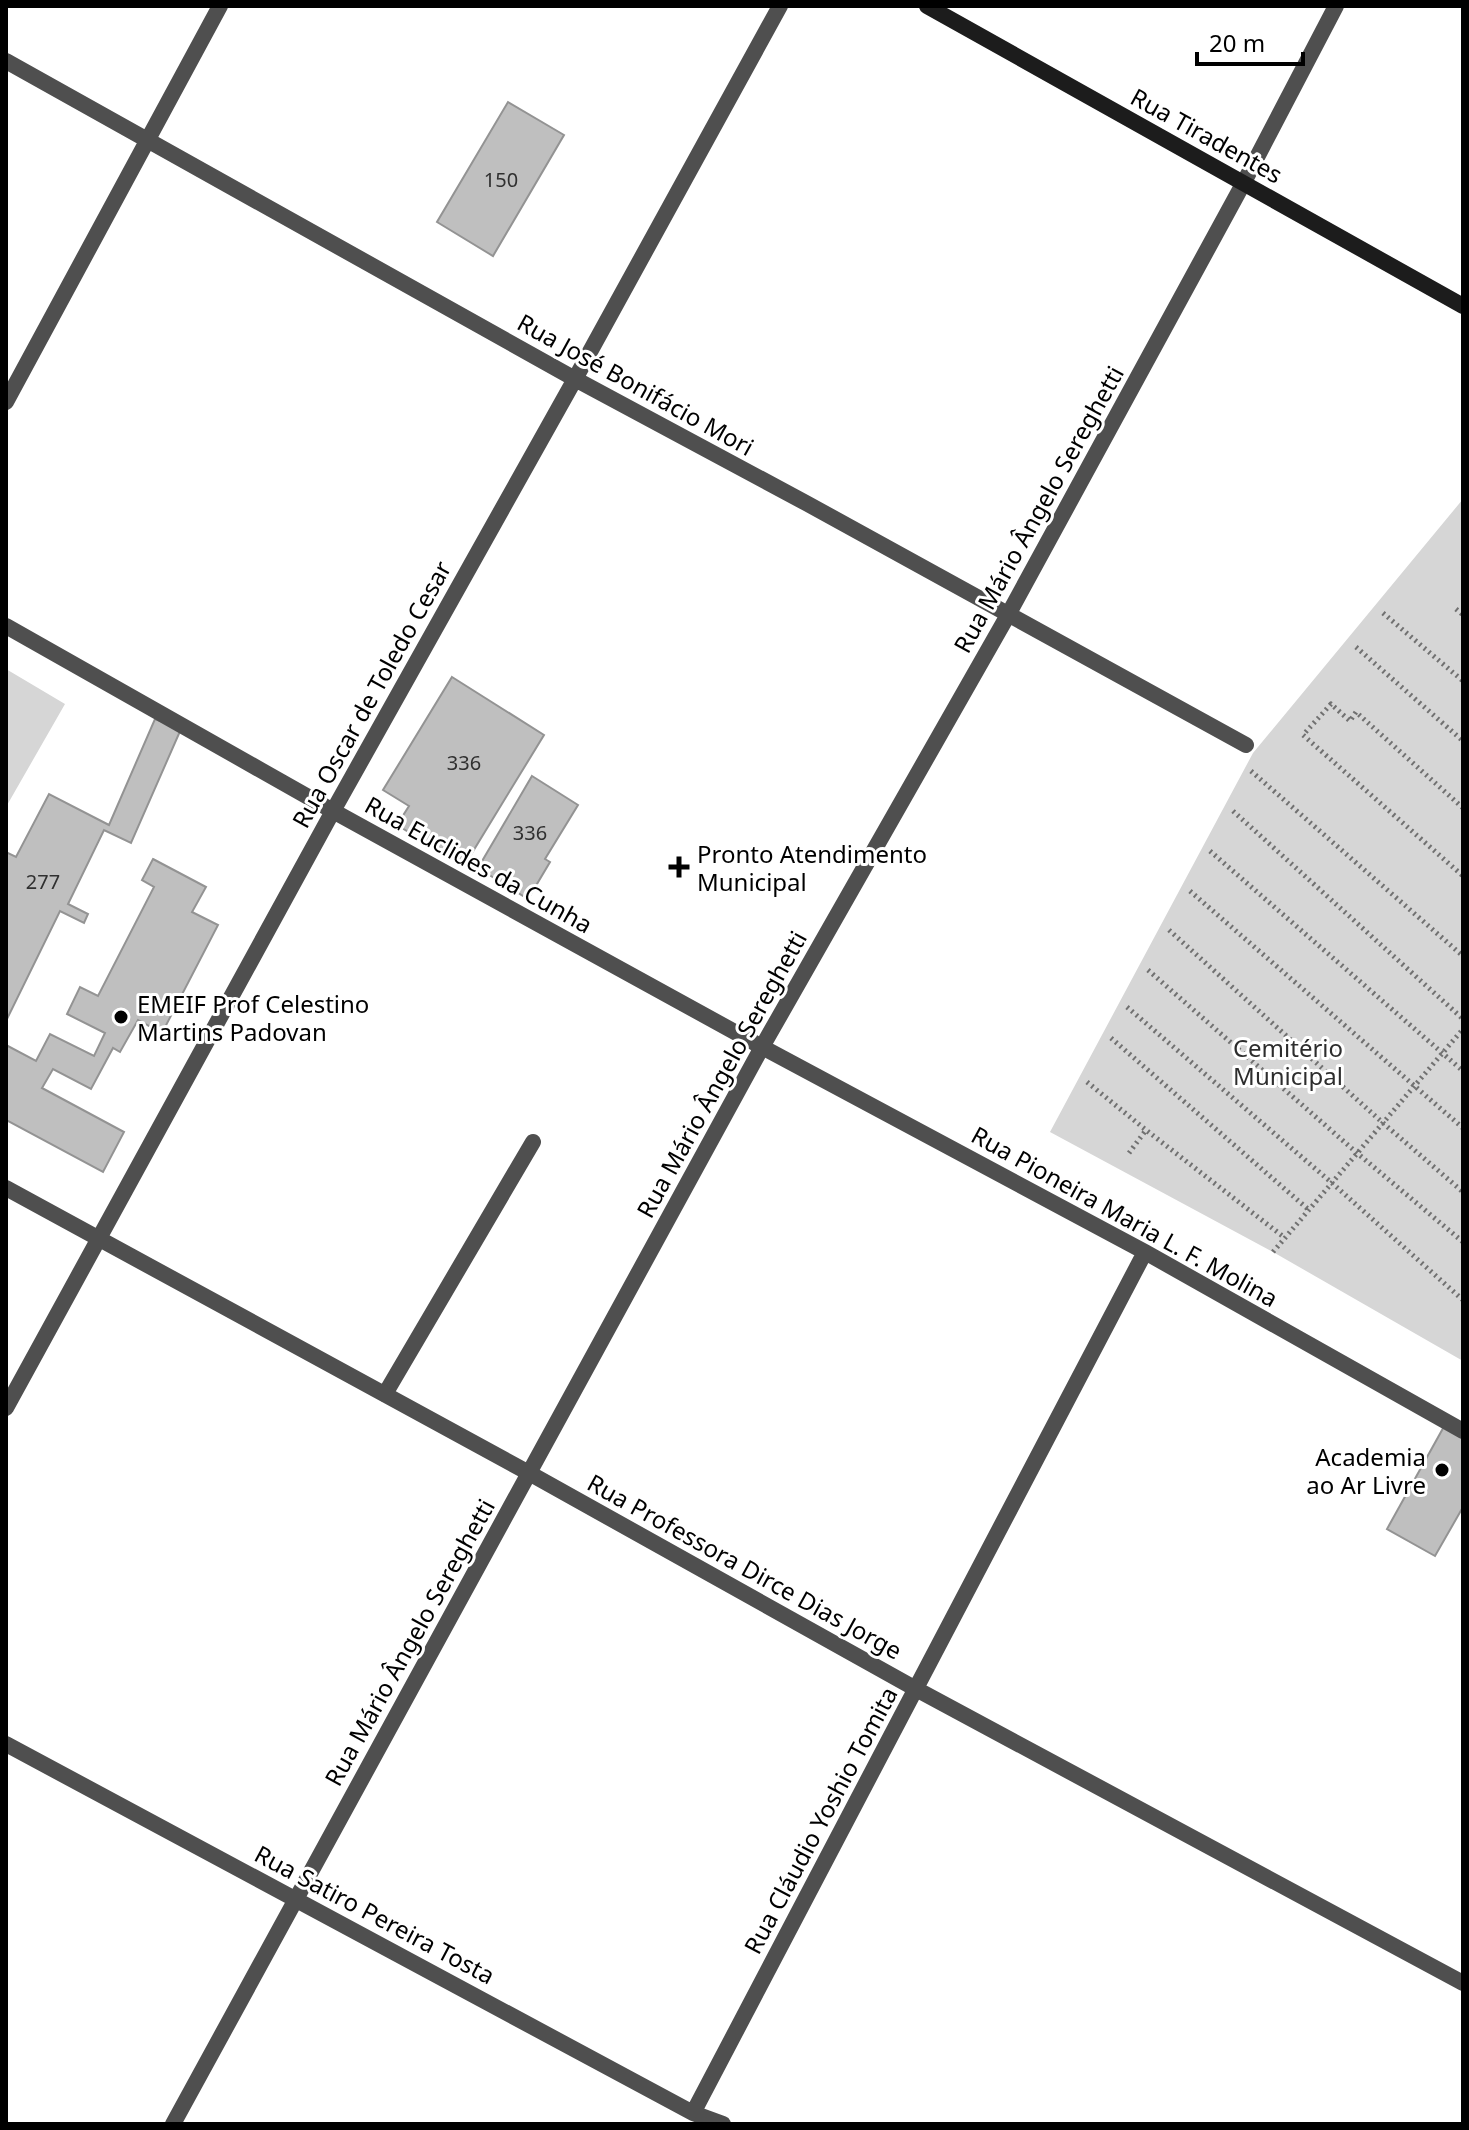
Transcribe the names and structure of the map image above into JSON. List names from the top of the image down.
{
  "streets": {
    "main road": ["Rua Tiradentes"],
    "street": [
      "Rua José Bonifácio Mori",
      "Rua Mário Ângelo Sereghetti",
      "Rua Oscar de Toledo Cesar",
      "Rua Euclides da Cunha",
      "Rua Pioneira Maria L. F. Molina",
      "Rua Professora Dirce Dias Jorge",
      "Rua Cláudio Yoshio Tomita",
      "Rua Satiro Pereira Tosta"
    ]
  },
  "crossings": [
    ["Rua Tiradentes", "Rua Mário Ângelo Sereghetti"],
    ["Rua José Bonifácio Mori", "Rua Mário Ângelo Sereghetti"],
    ["Rua José Bonifácio Mori", "Rua Oscar de Toledo Cesar"],
    ["Rua Mário Ângelo Sereghetti", "Rua Euclides da Cunha"],
    ["Rua Mário Ângelo Sereghetti", "Rua Pioneira Maria L. F. Molina"],
    ["Rua Mário Ângelo Sereghetti", "Rua Professora Dirce Dias Jorge"],
    ["Rua Mário Ângelo Sereghetti", "Rua Satiro Pereira Tosta"],
    ["Rua Oscar de Toledo Cesar", "Rua Euclides da Cunha"],
    ["Rua Oscar de Toledo Cesar", "Rua Professora Dirce Dias Jorge"],
    ["Rua Euclides da Cunha", "Rua Pioneira Maria L. F. Molina"],
    ["Rua Pioneira Maria L. F. Molina", "Rua Cláudio Yoshio Tomita"],
    ["Rua Professora Dirce Dias Jorge", "Rua Cláudio Yoshio Tomita"],
    ["Rua Cláudio Yoshio Tomita", "Rua Satiro Pereira Tosta"]
  ],
  "parks": ["Cemitério Municipal"],
  "places": {
    "health": ["Pronto Atendimento Municipal"],
    "other": ["EMEIF Prof Celestino Martins Padovan", "Academia ao Ar Livre"]
  },
  "house_numbers": [
    "150",
    "336",
    "336",
    "277"
  ],
  "scale_bar": "20 m"
}
